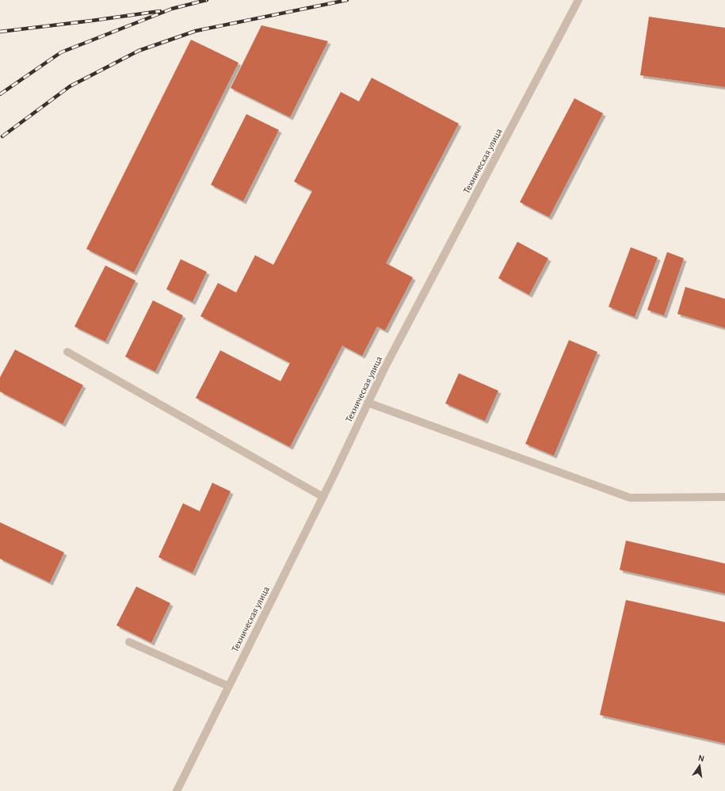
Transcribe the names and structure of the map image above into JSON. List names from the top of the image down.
{
  "streets": {
    "street": ["Техническая улица"]
  },
  "north": "top"
}
